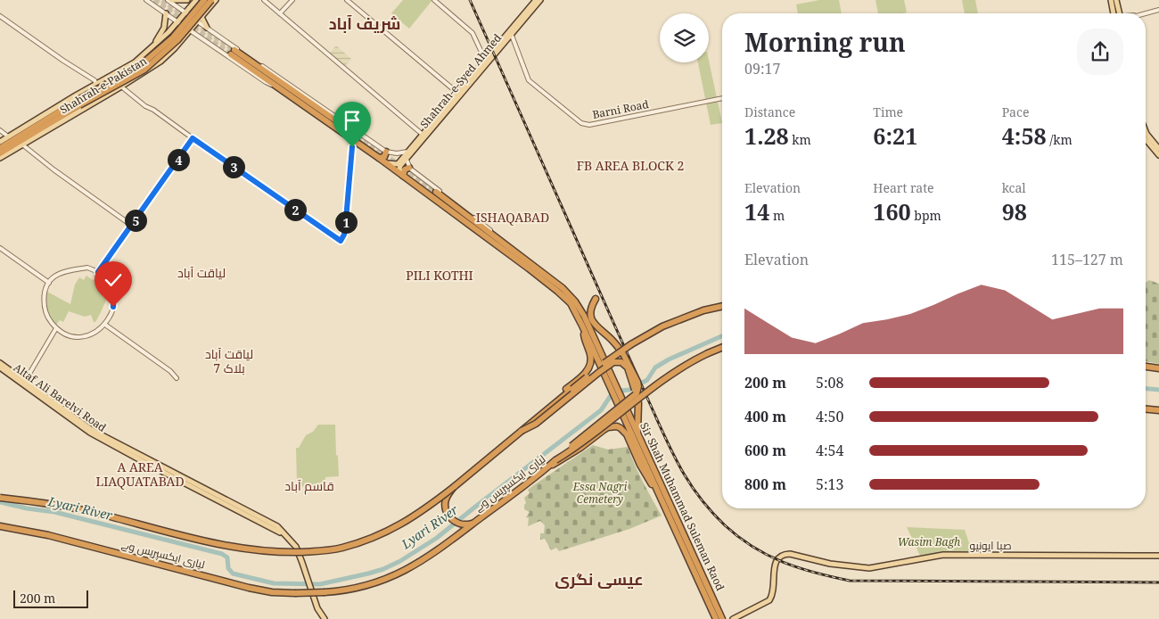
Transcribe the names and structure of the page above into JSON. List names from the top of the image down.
{
  "streets": {
    "highway": ["لیاری ایکسپریس وے", "Sir Shah Muhammad Suleman Raod"],
    "main road": [
      "Shahrah-e-Syed Ahmed",
      "Shahrah-e-Pakistan",
      "Altaf Ali Barelvi Road",
      "صبا ایونیو"
    ],
    "street": ["Barni Road"]
  },
  "crossings": [
    ["Shahrah-e-Syed Ahmed", "Barni Road"]
  ],
  "districts": [
    "شريف آباد",
    "FB AREA BLOCK 2",
    "ISHAQABAD",
    "لیاقت آباد",
    "PILI KOTHI",
    "لیاقت آباد بلاک 7",
    "A AREA LIAQUATABAD",
    "قاسم آباد",
    "عیسی نگری"
  ],
  "water": ["Lyari River"],
  "parks": ["Essa Nagri Cemetery", "Wasim Bagh"],
  "scale_bar": "200 m",
  "page": {
    "heading": ["Morning run", "09:17"],
    "stats": [
      ["Distance", "1.28 km"],
      ["Time", "6:21"],
      ["Pace", "4:58 /km"],
      ["Elevation", "14 m"],
      ["Heart rate", "160 bpm"],
      ["kcal", "98"]
    ],
    "pins": [
      "4",
      "3",
      "2",
      "5",
      "1"
    ],
    "chart": ["Elevation", "115–127 m"],
    "list": [
      {
        "name": "200 m",
        "note": "5:08"
      },
      {
        "name": "400 m",
        "note": "4:50"
      },
      {
        "name": "600 m",
        "note": "4:54"
      },
      {
        "name": "800 m",
        "note": "5:13"
      }
    ],
    "scale": "200 m"
  }
}
